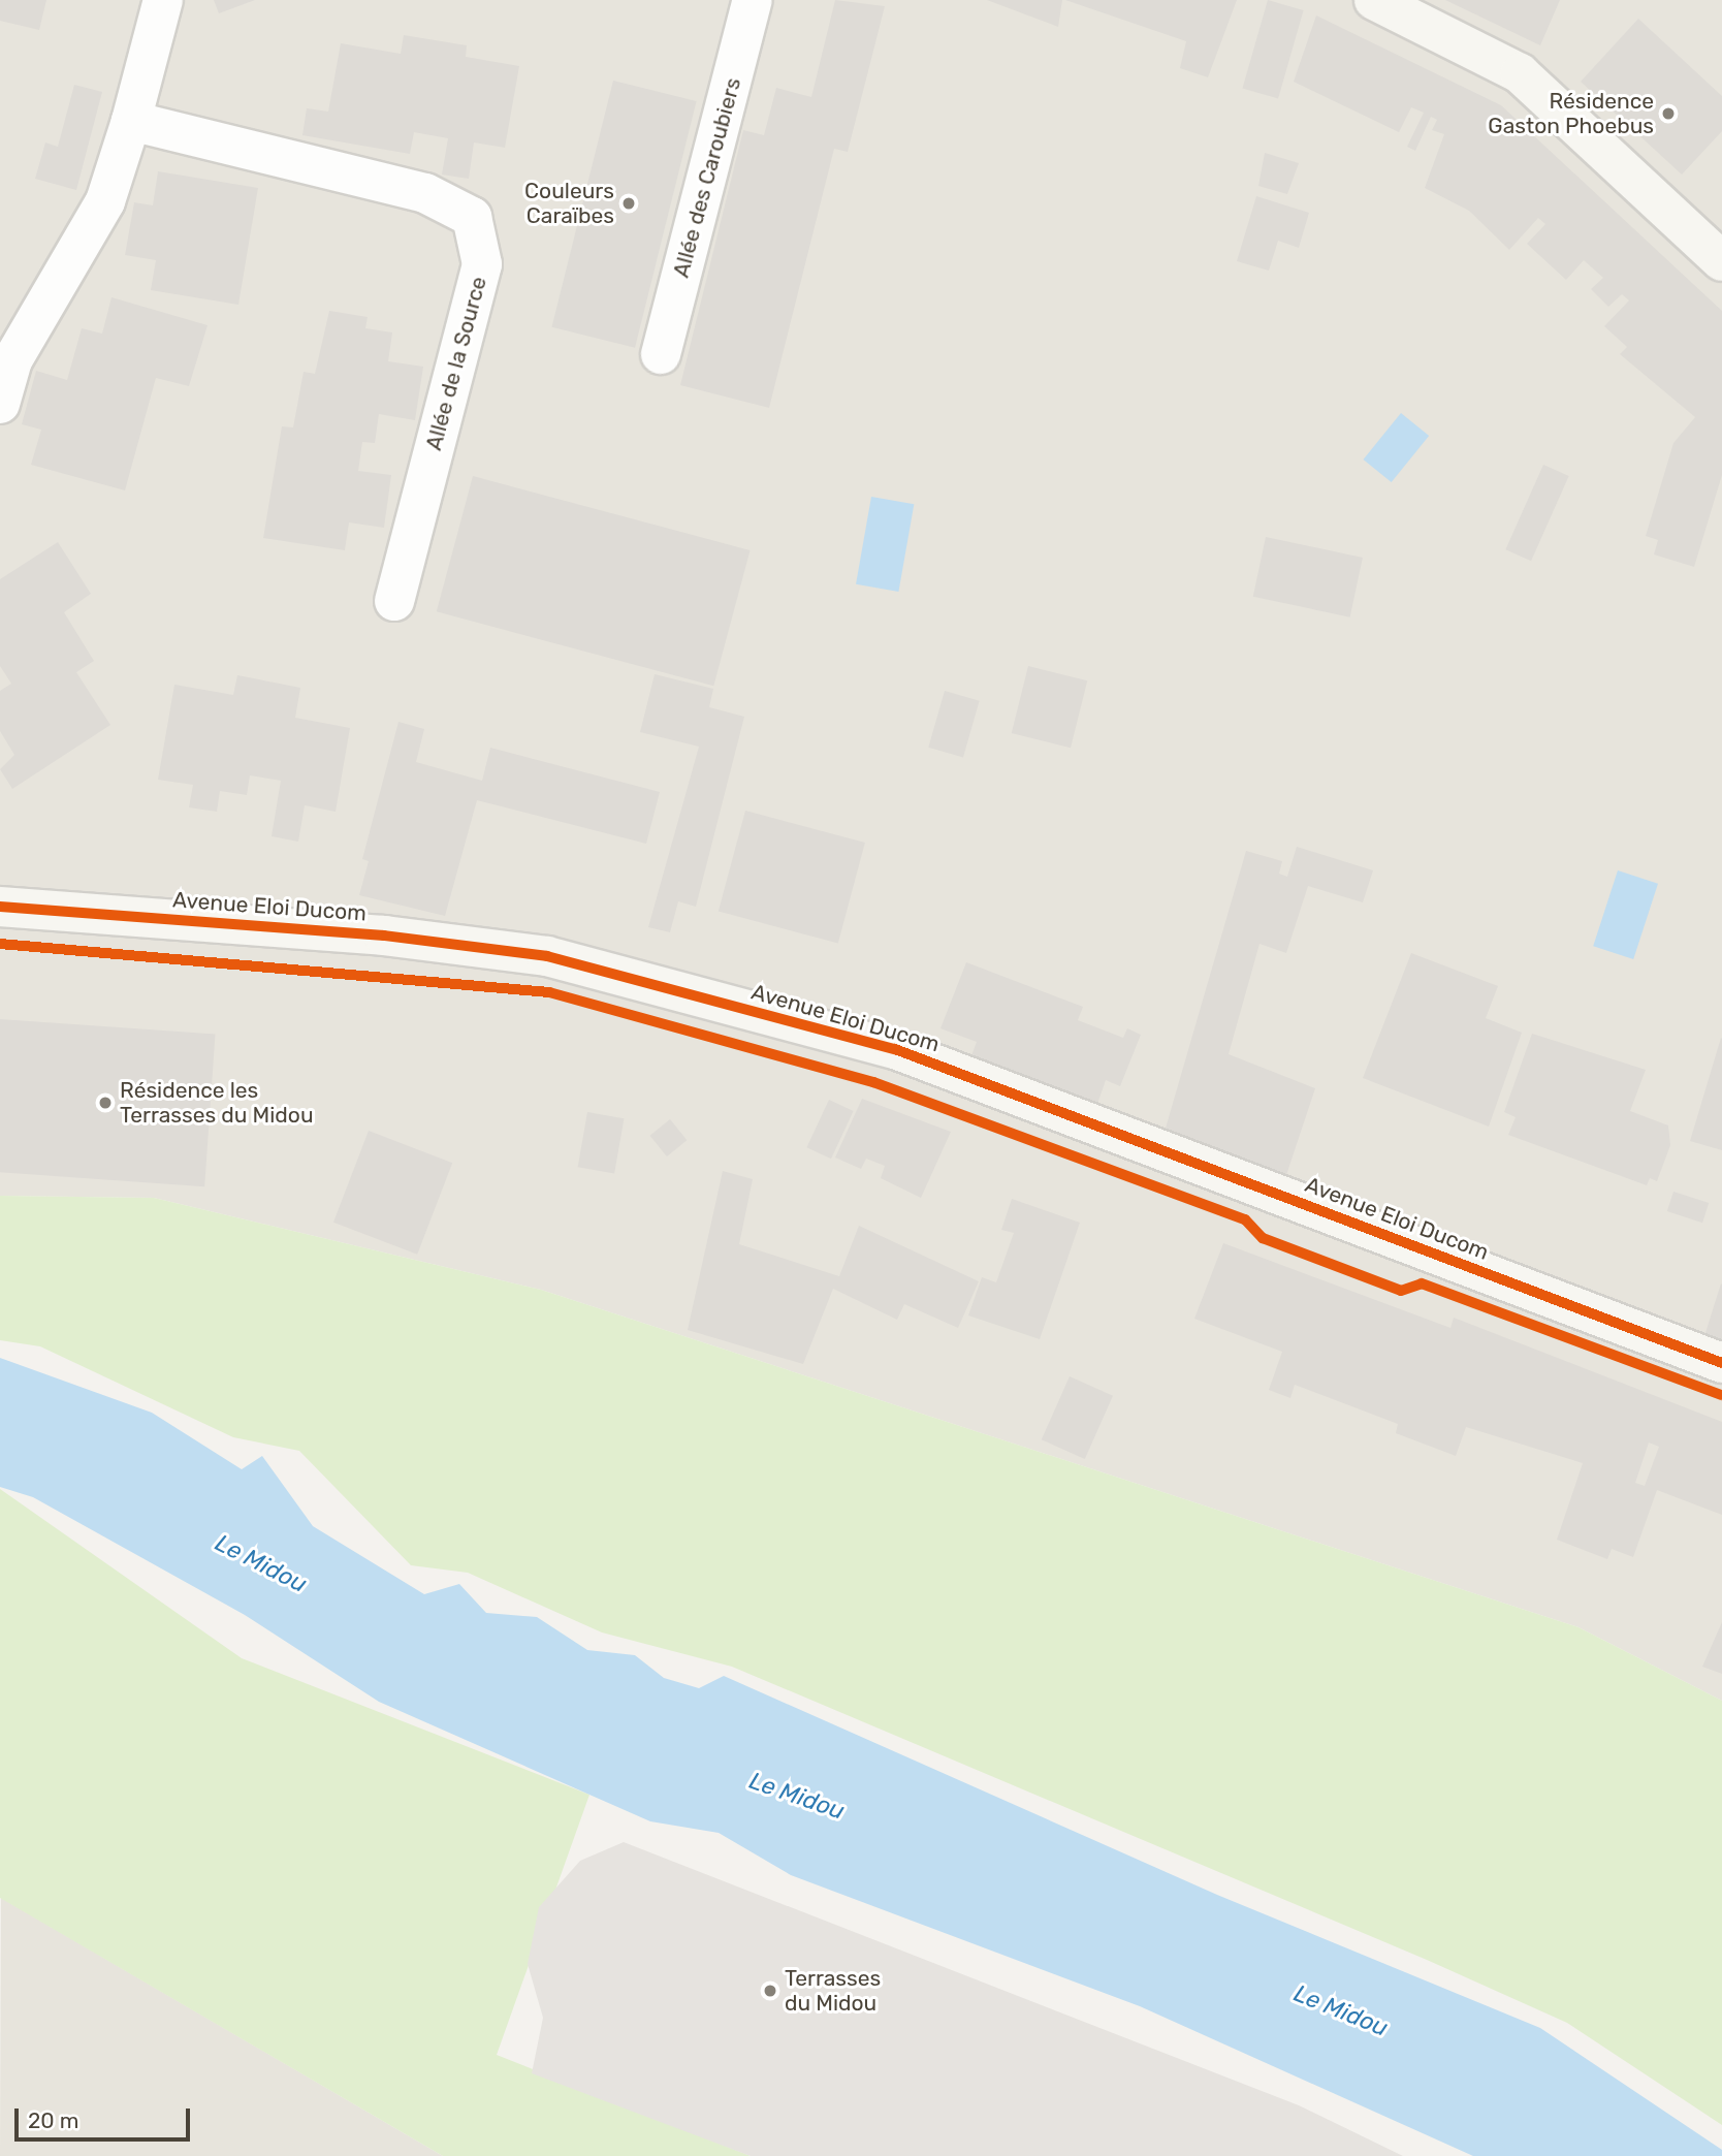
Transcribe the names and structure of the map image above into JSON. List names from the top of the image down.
{
  "streets": {
    "street": ["Allée des Caroubiers", "Allée de la Source", "Avenue Eloi Ducom"]
  },
  "water": ["Le Midou"],
  "places": [
    "Résidence Gaston Phoebus",
    "Couleurs Caraïbes",
    "Résidence les Terrasses du Midou",
    "Terrasses du Midou"
  ],
  "scale_bar": "20 m"
}
